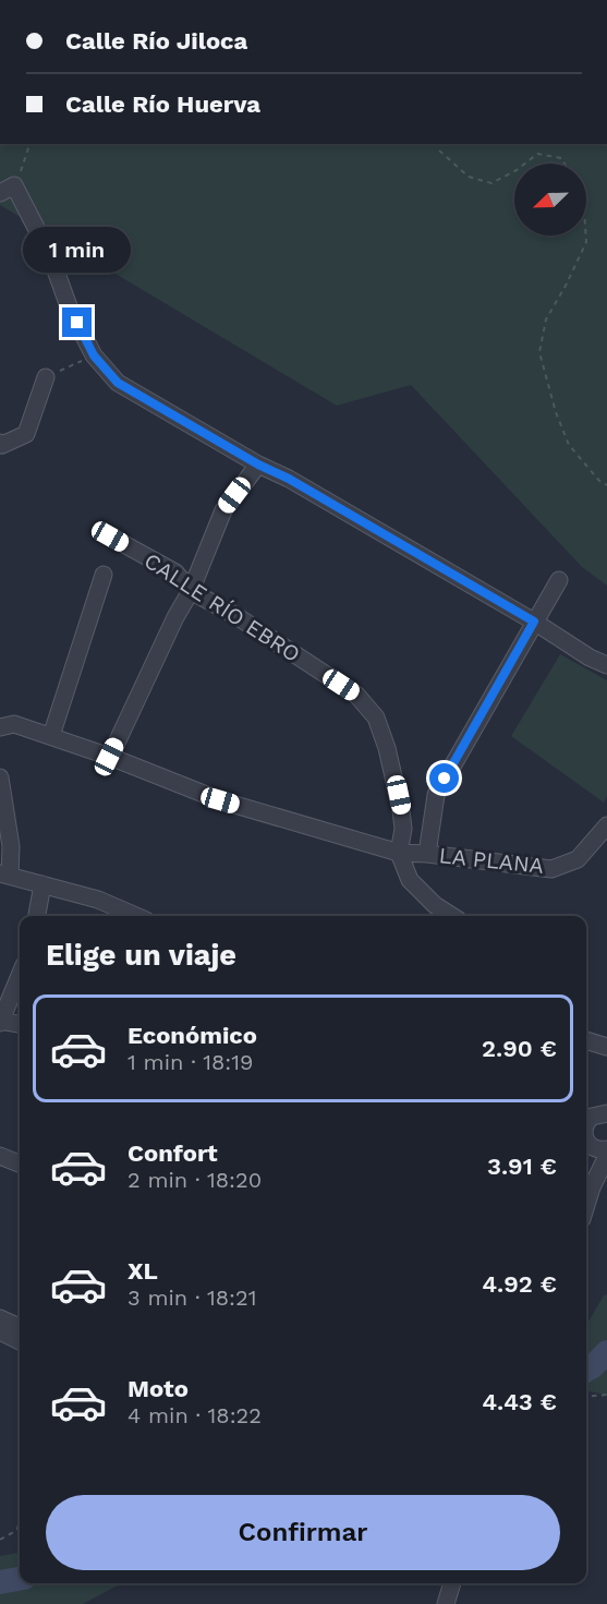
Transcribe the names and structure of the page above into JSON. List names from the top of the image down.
{
  "streets": {
    "street": ["CALLE RÍO EBRO", "LA PLANA"]
  },
  "crossings": [
    ["CALLE RÍO EBRO", "LA PLANA"]
  ],
  "north": "bottom left",
  "page": {
    "banner": ["Calle Río Jiloca", "Calle Río Huerva"],
    "bubble": "1 min",
    "heading": "Elige un viaje",
    "list": [
      {
        "name": "Económico",
        "note": "1 min · 18:19",
        "value": "2.90 €"
      },
      {
        "name": "Confort",
        "note": "2 min · 18:20",
        "value": "3.91 €"
      },
      {
        "name": "XL",
        "note": "3 min · 18:21",
        "value": "4.92 €"
      },
      {
        "name": "Moto",
        "note": "4 min · 18:22",
        "value": "4.43 €"
      }
    ],
    "buttons": "Confirmar"
  }
}
